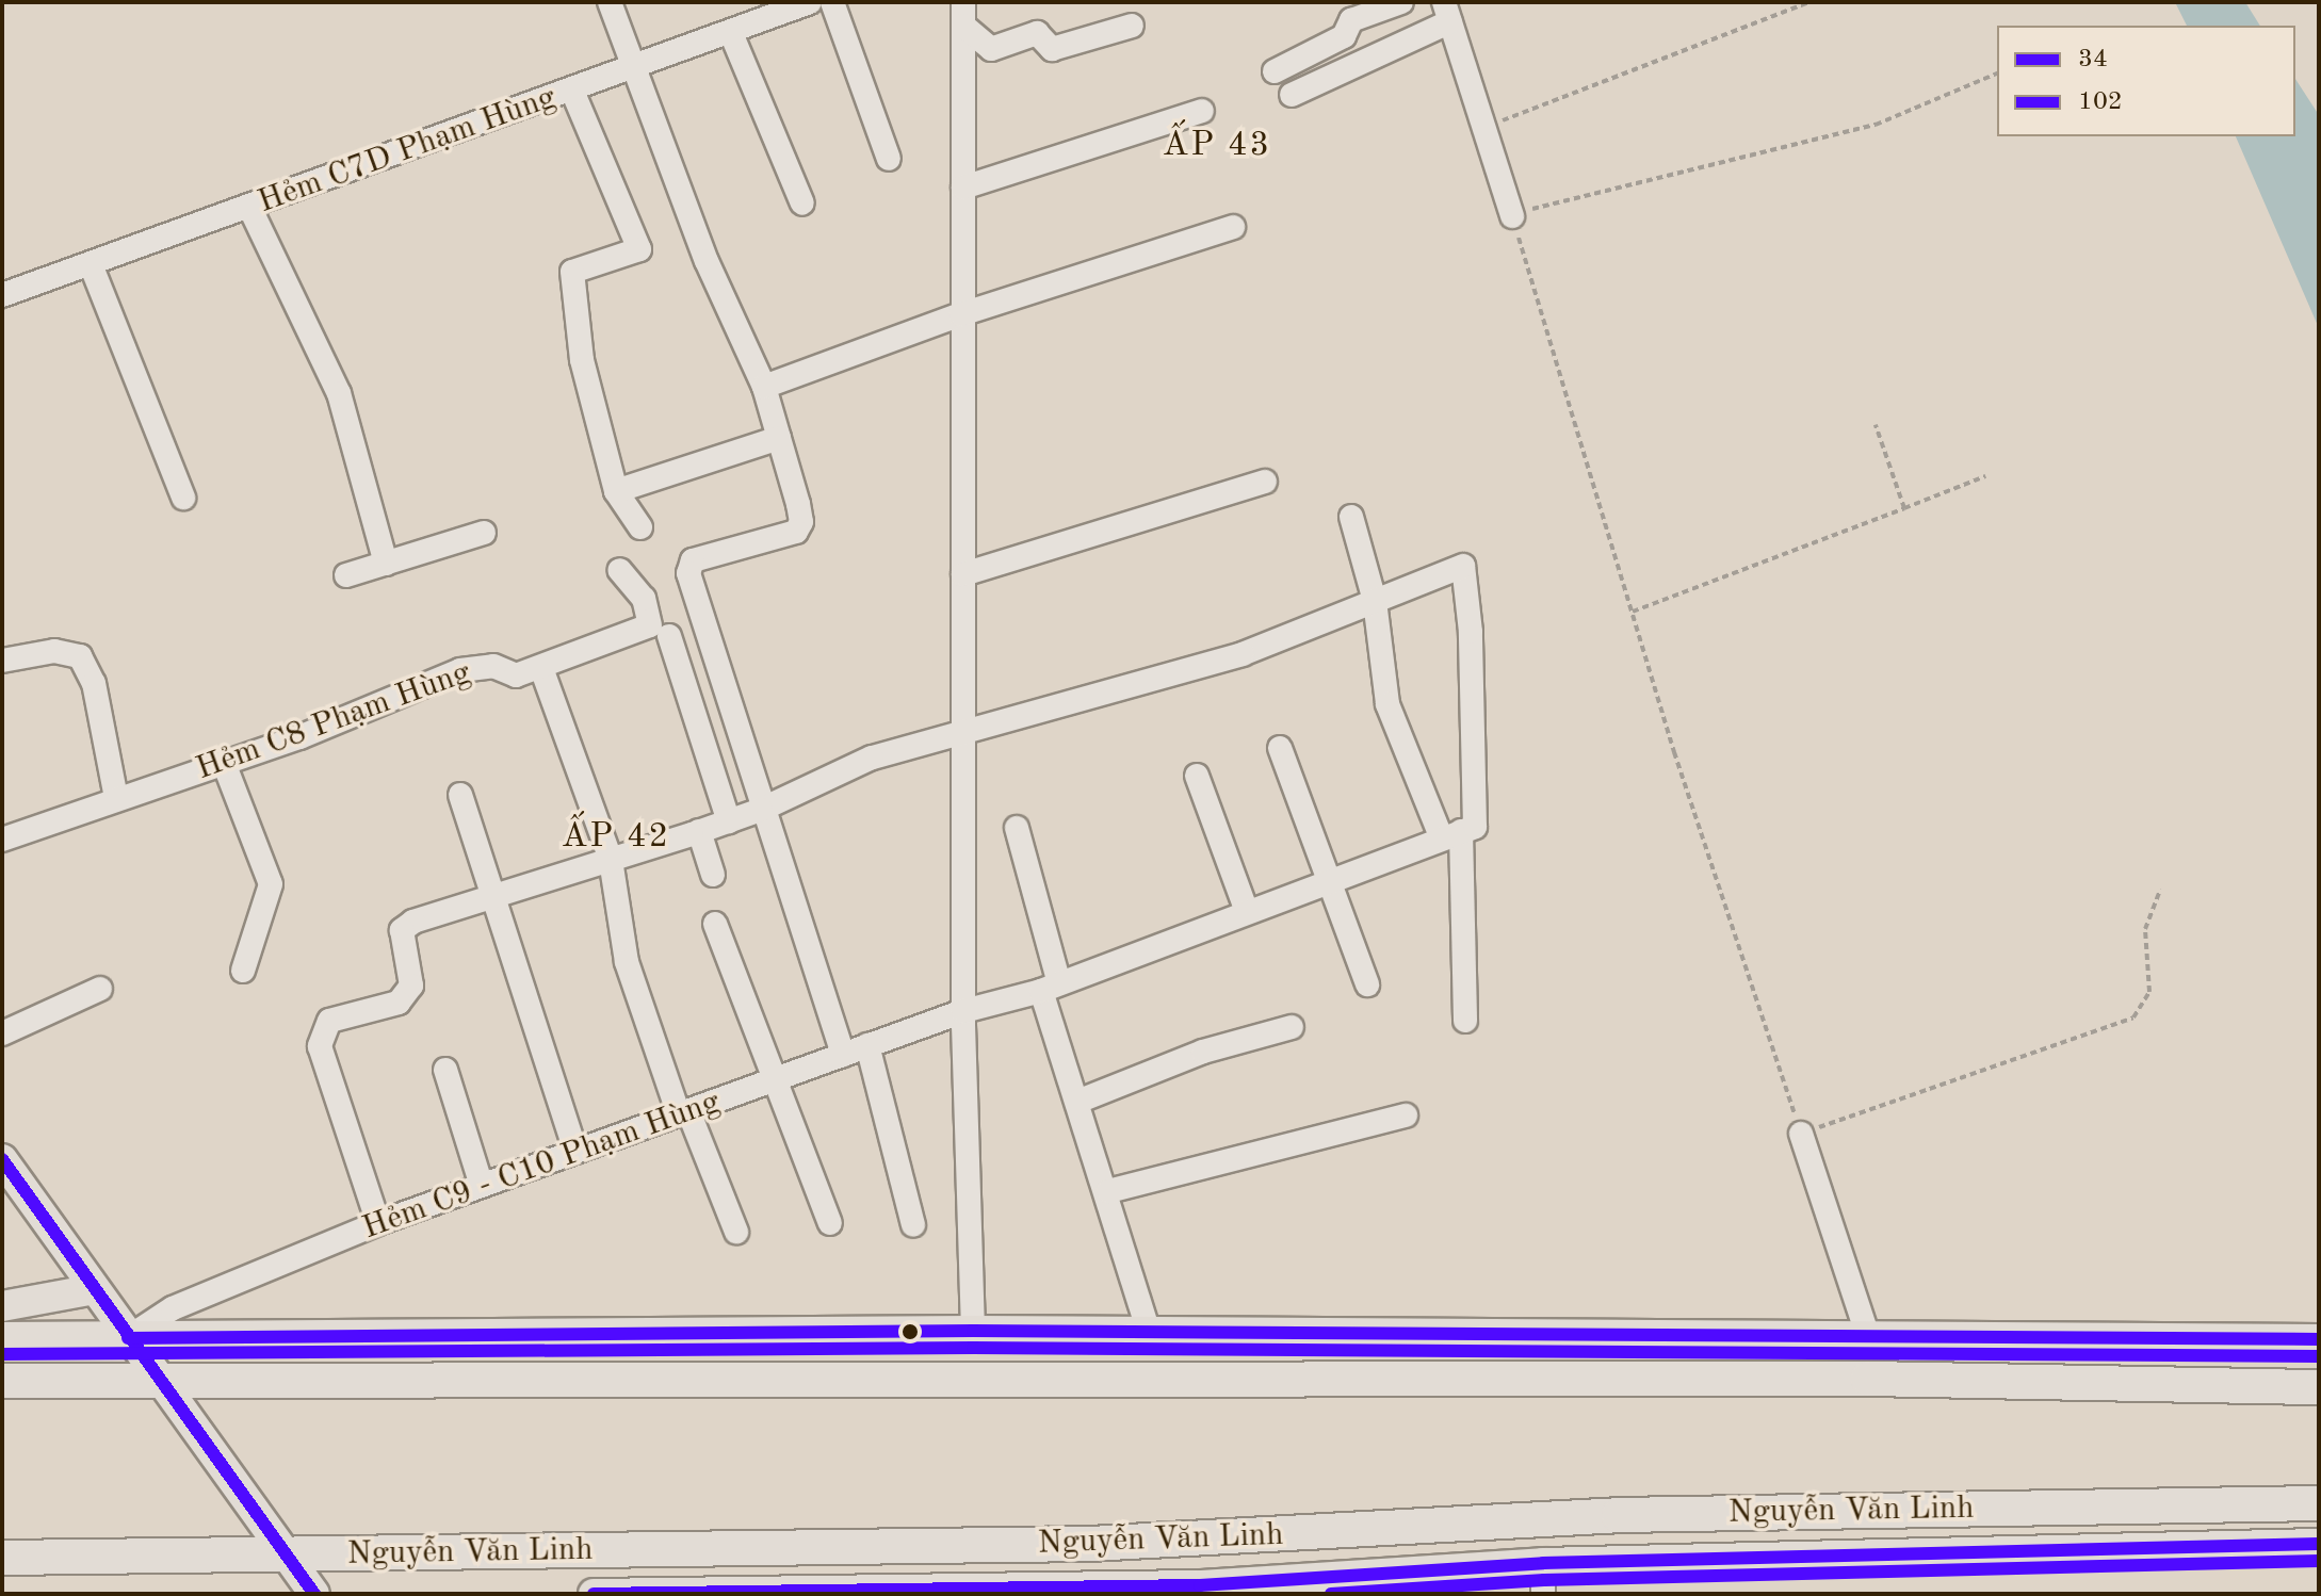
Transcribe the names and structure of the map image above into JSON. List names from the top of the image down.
{
  "streets": {
    "highway": ["Nguyễn Văn Linh"],
    "street": ["Hẻm C7D Phạm Hùng", "Hẻm C8 Phạm Hùng", "Hẻm C9 - C10 Phạm Hùng"]
  },
  "districts": ["ẤP 43", "ẤP 42"],
  "lines": ["transit line 34", "transit line 102"],
  "legend": ["34", "102"]
}
